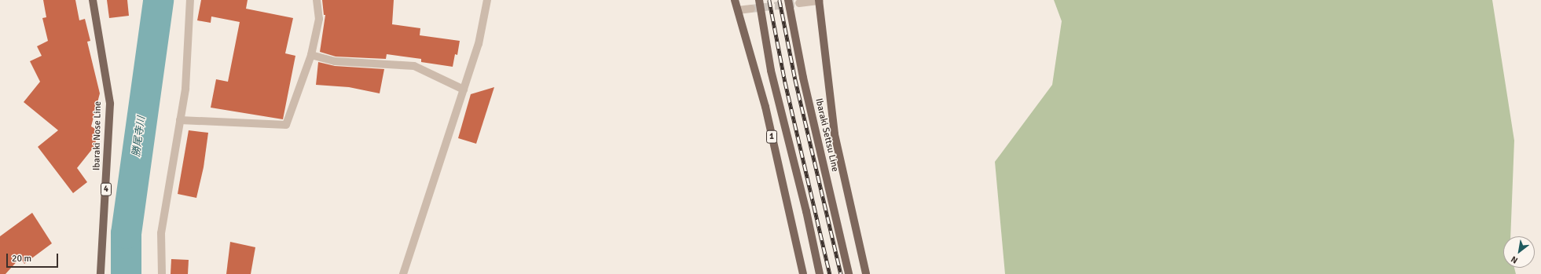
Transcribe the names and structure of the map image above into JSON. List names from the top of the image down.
{
  "streets": {
    "main road": [
      "Ibaraki Settsu Line",
      "Ibaraki Nose Line",
      "1",
      "4"
    ]
  },
  "water": ["勝尾寺川"],
  "scale_bar": "20 m",
  "north": "bottom left"
}
